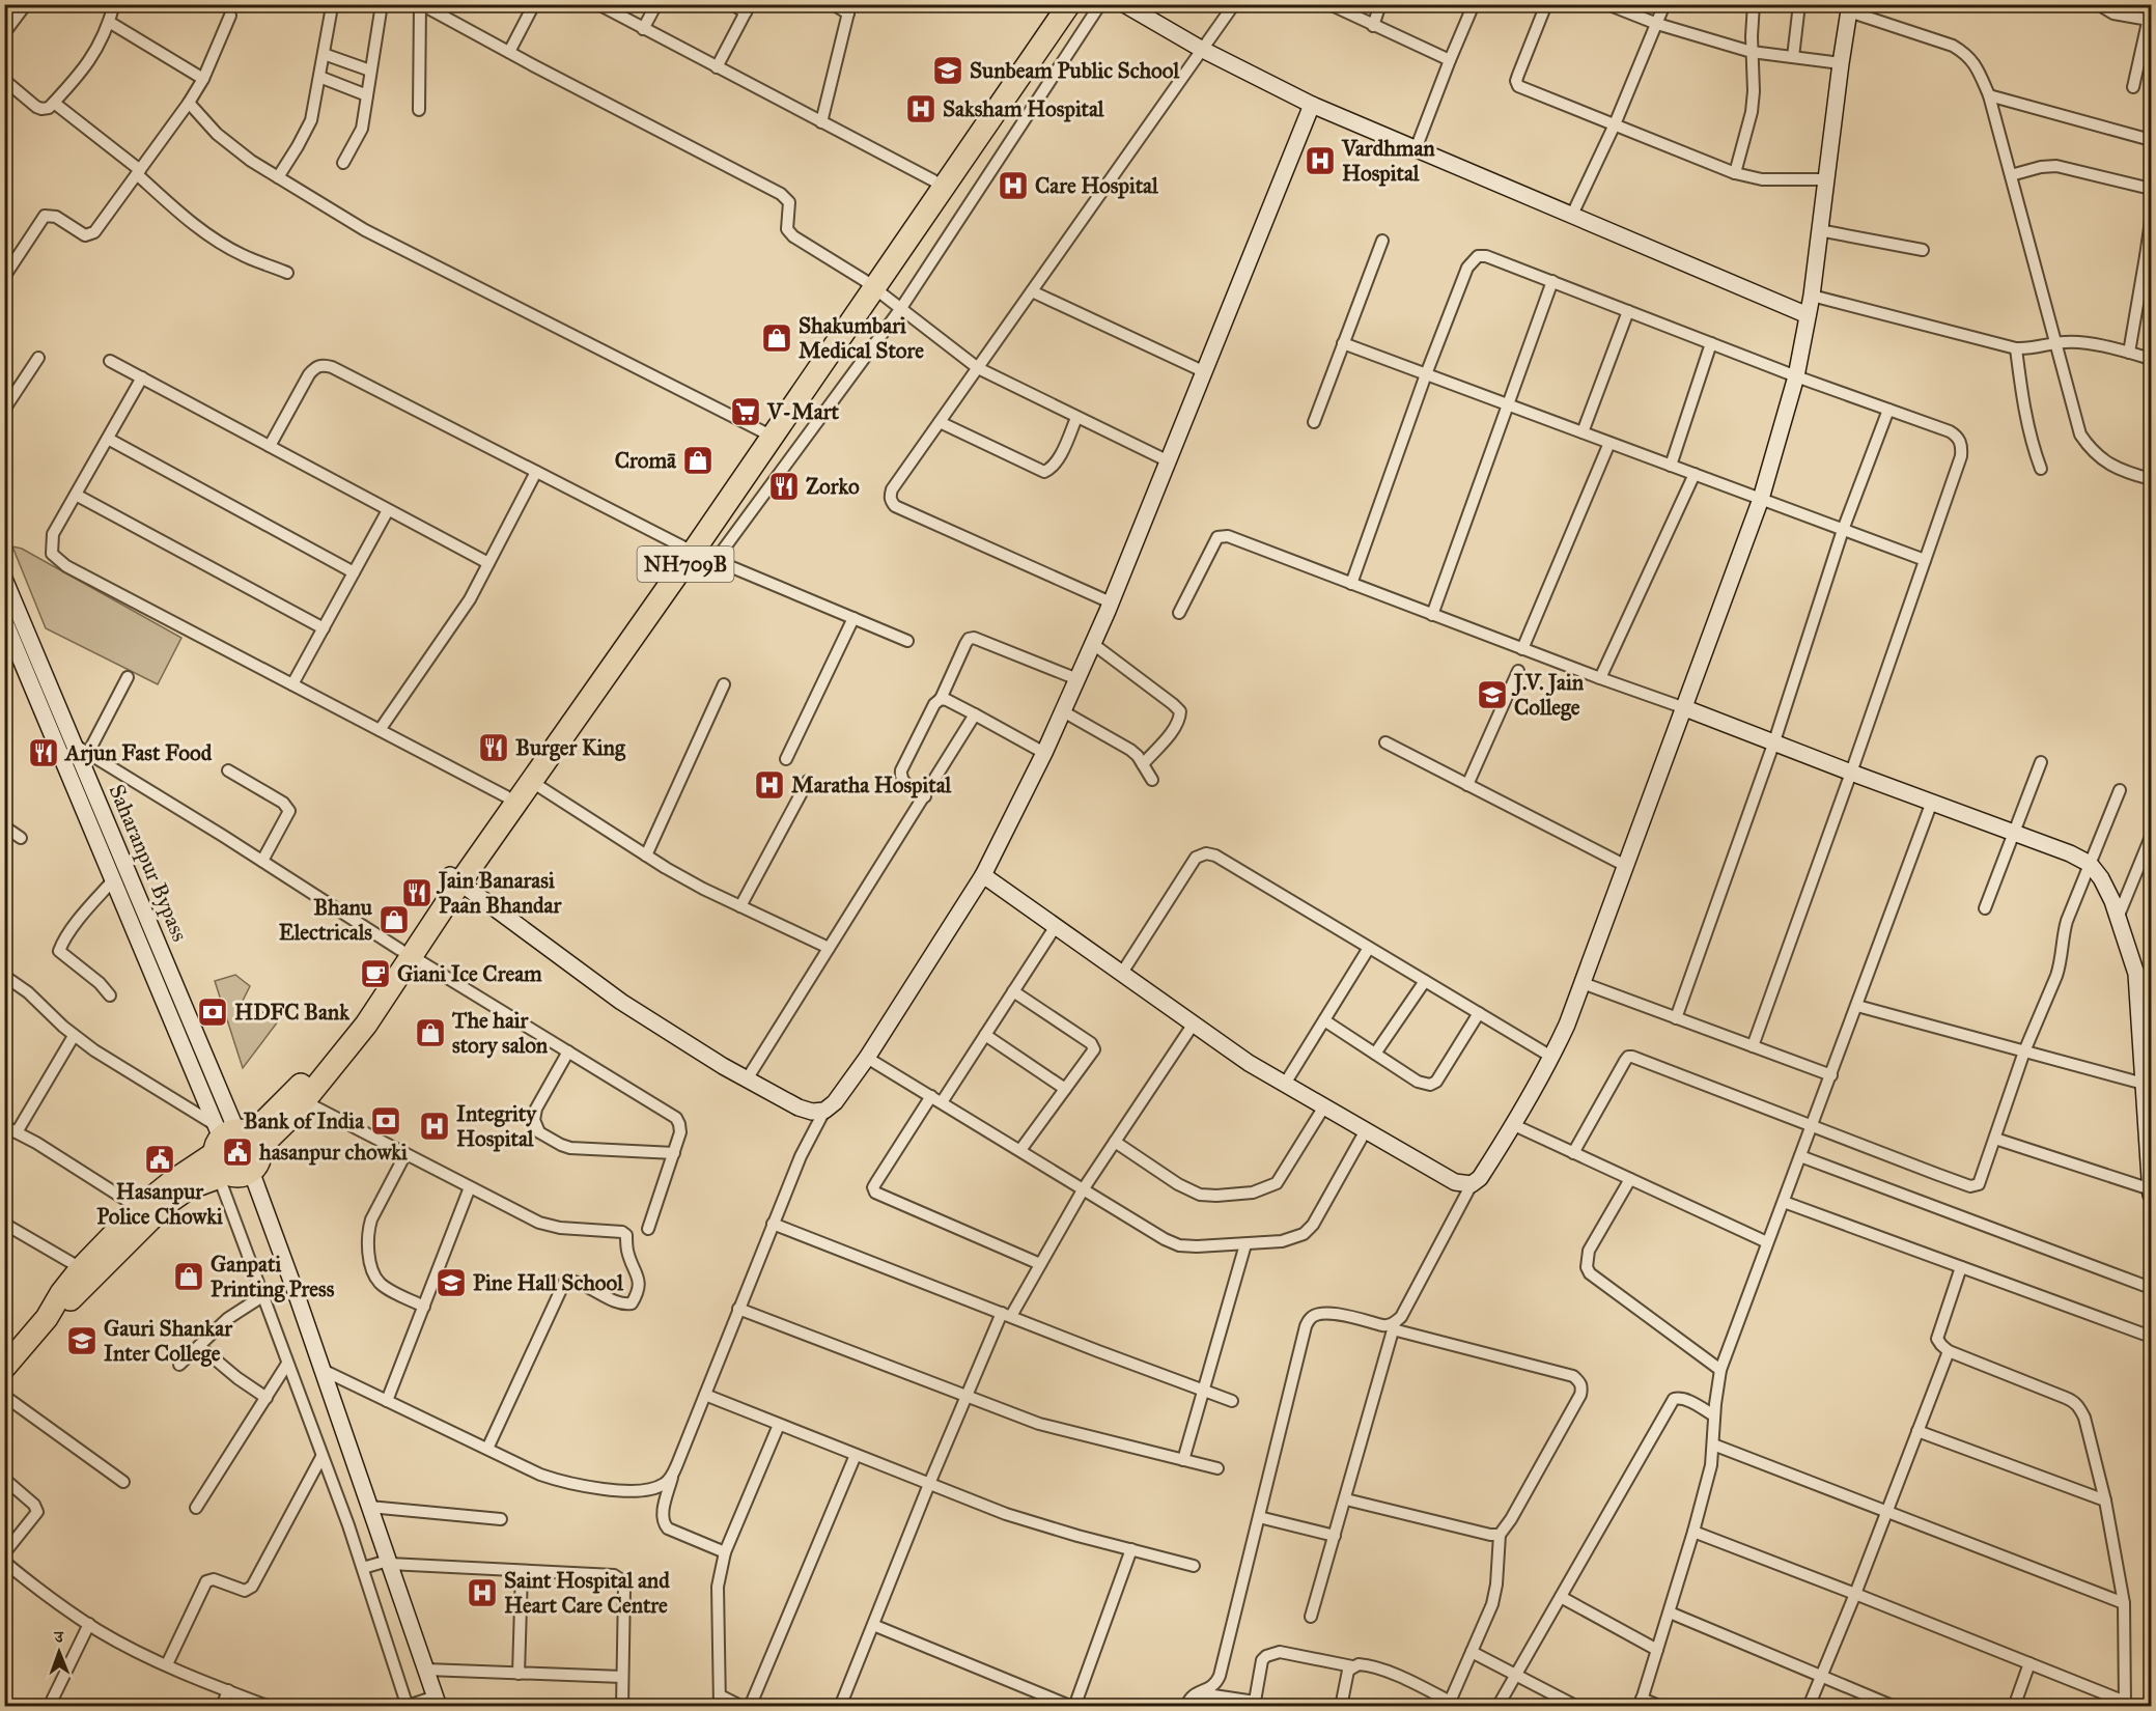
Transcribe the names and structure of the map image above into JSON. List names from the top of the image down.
{
  "streets": {
    "highway": ["NH709B"],
    "street": ["Saharanpur Bypass"]
  },
  "crossings": [
    ["NH709B", "Saharanpur Bypass"]
  ],
  "places": {
    "school or university": [
      "Sunbeam Public School",
      "J.V. Jain College",
      "Pine Hall School",
      "Gauri Shankar Inter College"
    ],
    "hospital": [
      "Saksham Hospital",
      "Vardhman Hospital",
      "Care Hospital",
      "Maratha Hospital",
      "Integrity Hospital",
      "Saint Hospital and Heart Care Centre"
    ],
    "shop": [
      "Shakumbari Medical Store",
      "Cromā",
      "Bhanu Electricals",
      "The hair story salon",
      "Ganpati Printing Press"
    ],
    "supermarket": ["V-Mart"],
    "restaurant": [
      "Zorko",
      "Burger King",
      "Arjun Fast Food",
      "Jain Banarasi Paan Bhandar"
    ],
    "cafe": ["Giani Ice Cream"],
    "bank": ["HDFC Bank", "Bank of India"],
    "public building": ["hasanpur chowki", "Hasanpur Police Chowki"]
  },
  "north": "top"
}
